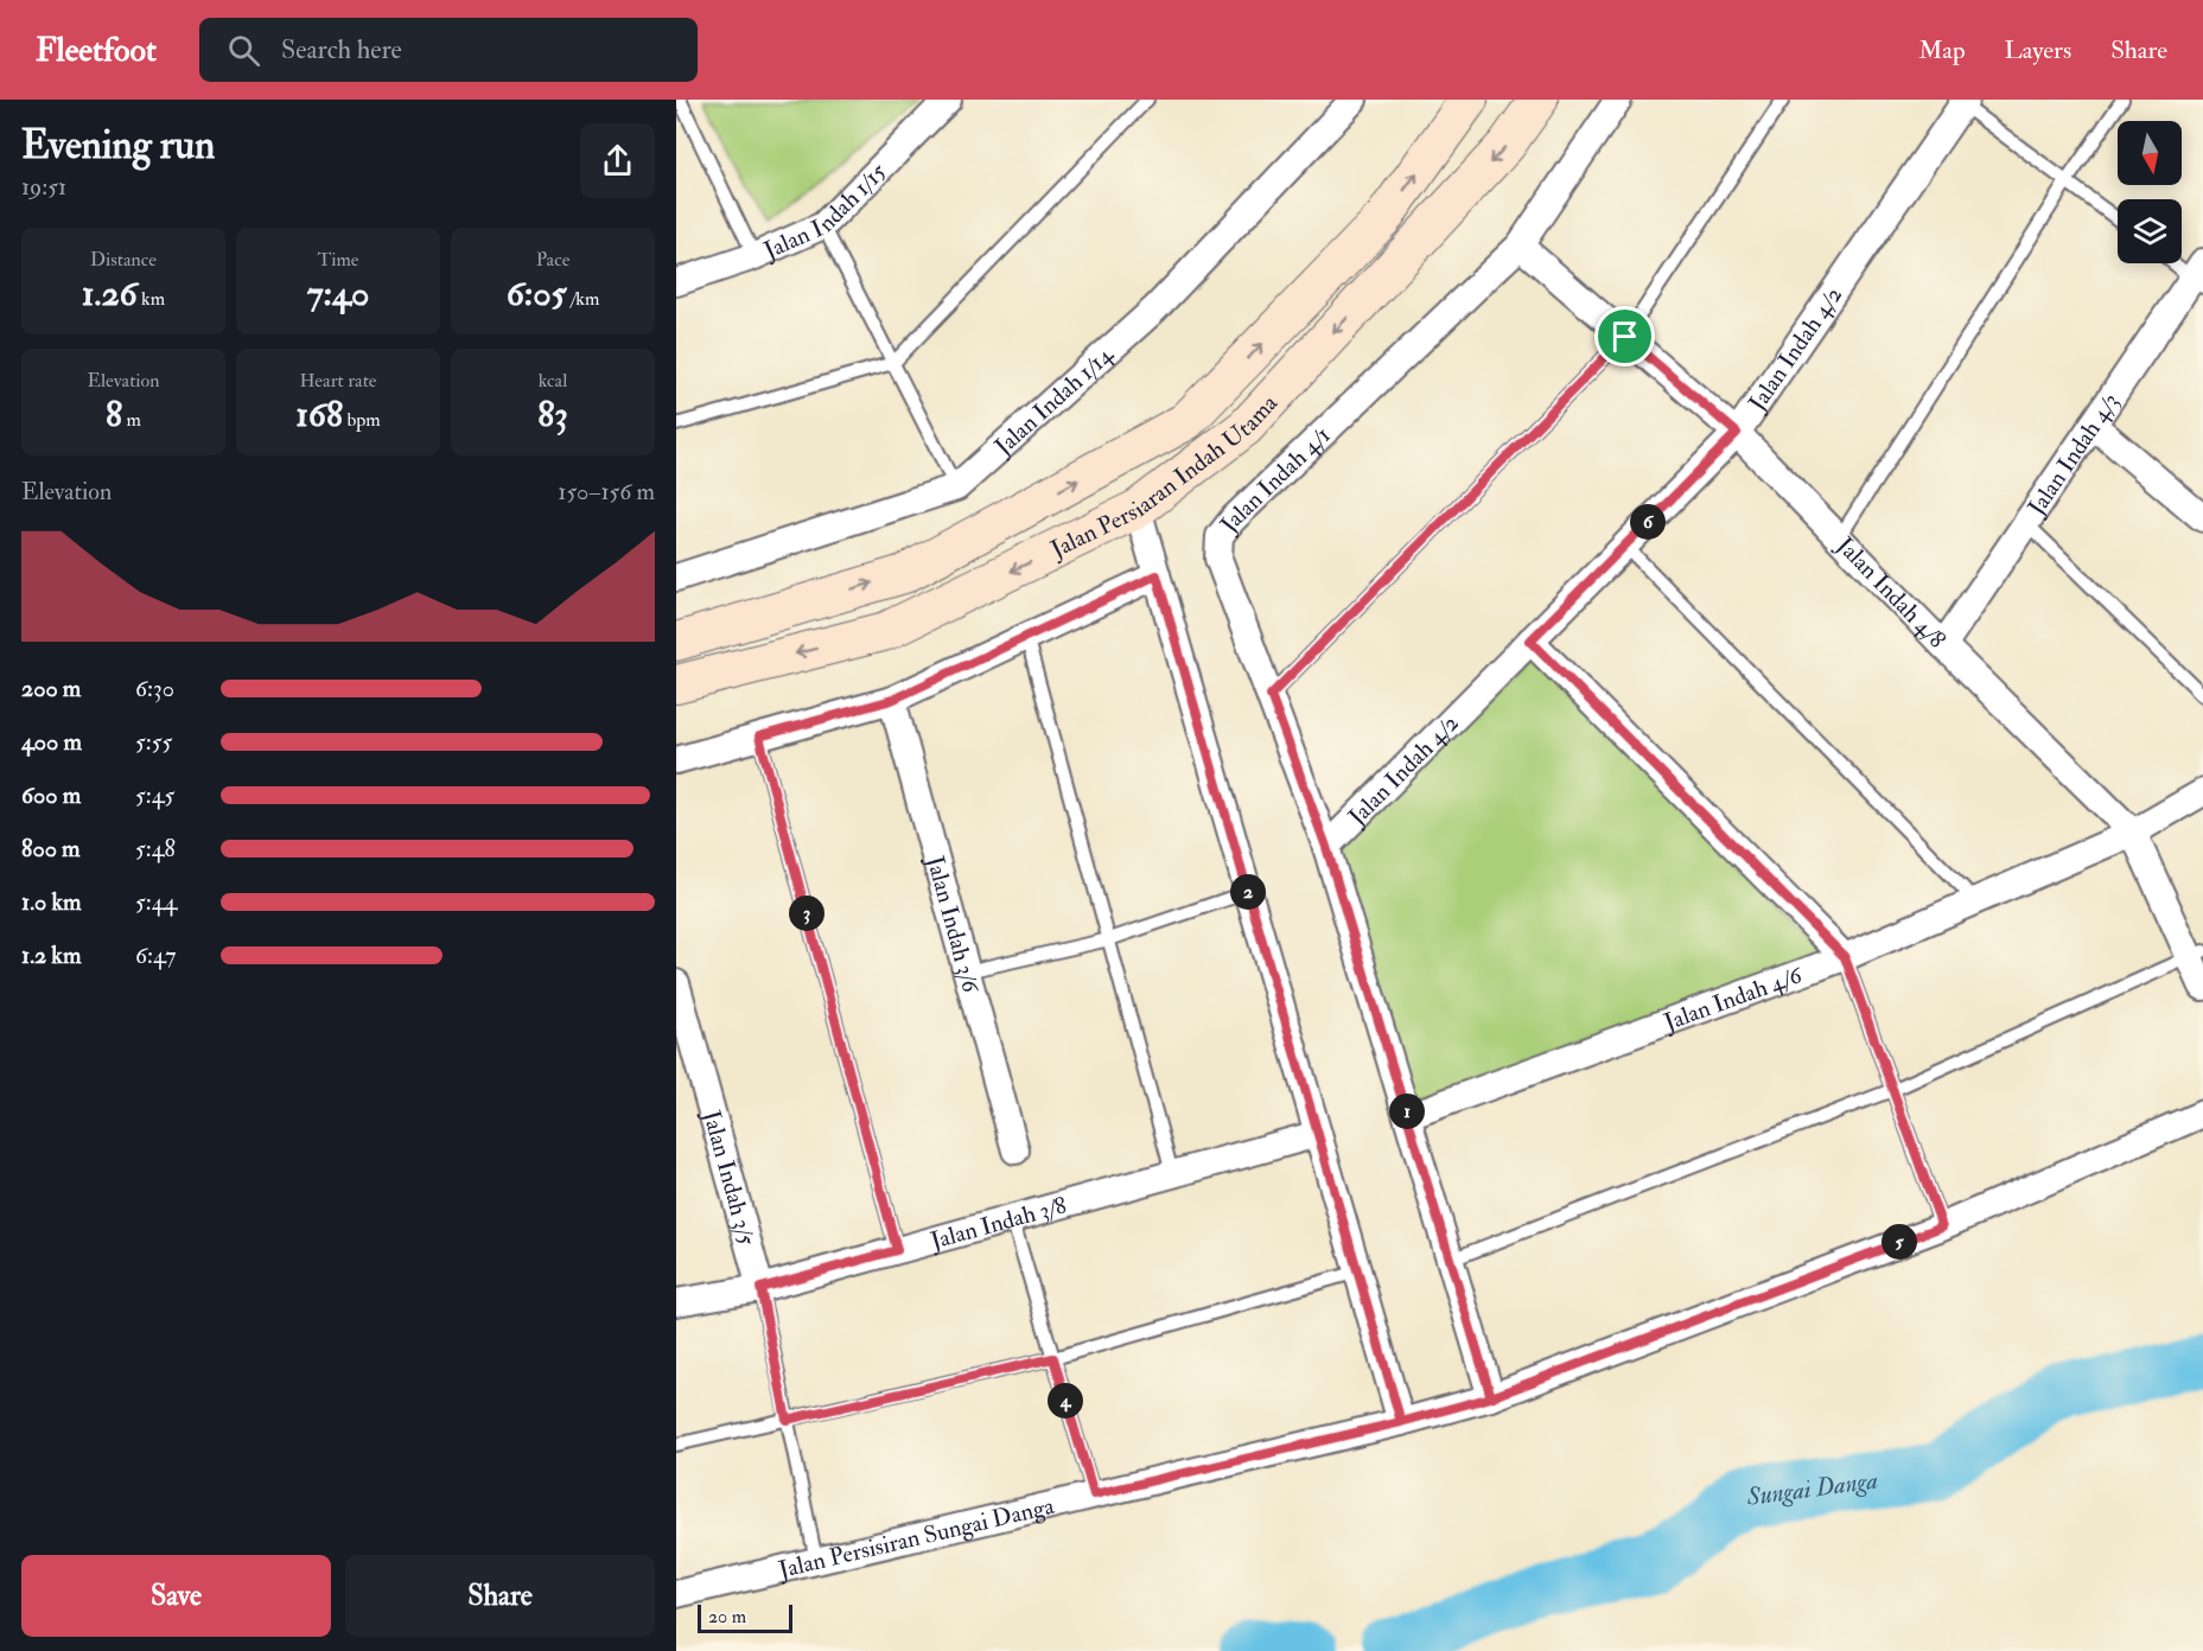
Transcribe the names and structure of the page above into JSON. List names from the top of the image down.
{
  "streets": {
    "main road": ["Jalan Persiaran Indah Utama"],
    "street": [
      "Jalan Indah 1/15",
      "Jalan Indah 4/2",
      "Jalan Indah 1/14",
      "Jalan Indah 4/3",
      "Jalan Indah 4/1",
      "Jalan Indah 4/8",
      "Jalan Indah 3/6",
      "Jalan Indah 4/6",
      "Jalan Indah 3/5",
      "Jalan Indah 3/8",
      "Jalan Persisiran Sungai Danga"
    ]
  },
  "crossings": [
    ["Jalan Indah 4/2", "Jalan Indah 4/1"],
    ["Jalan Indah 4/2", "Jalan Indah 4/8"],
    ["Jalan Indah 4/3", "Jalan Indah 4/8"],
    ["Jalan Indah 4/1", "Jalan Indah 4/8"],
    ["Jalan Indah 4/1", "Jalan Indah 4/6"],
    ["Jalan Indah 4/1", "Jalan Persisiran Sungai Danga"],
    ["Jalan Indah 4/8", "Jalan Indah 4/6"],
    ["Jalan Indah 3/5", "Jalan Indah 3/8"]
  ],
  "water": ["Sungai Danga"],
  "scale_bar": "20 m",
  "north": "bottom",
  "page": {
    "header": "Fleetfoot",
    "search": "Search here",
    "nav": ["Map", "Layers", "Share"],
    "heading": ["Evening run", "19:51"],
    "stats": [
      ["Distance", "1.26 km"],
      ["Time", "7:40"],
      ["Pace", "6:05 /km"],
      ["Elevation", "8 m"],
      ["Heart rate", "168 bpm"],
      ["kcal", "83"]
    ],
    "chart": ["Elevation", "150–156 m"],
    "pins": [
      "6",
      "2",
      "3",
      "1",
      "5",
      "4"
    ],
    "list": [
      {
        "name": "200 m",
        "note": "6:30"
      },
      {
        "name": "400 m",
        "note": "5:55"
      },
      {
        "name": "600 m",
        "note": "5:45"
      },
      {
        "name": "800 m",
        "note": "5:48"
      },
      {
        "name": "1.0 km",
        "note": "5:44"
      },
      {
        "name": "1.2 km",
        "note": "6:47"
      }
    ],
    "buttons": ["Save", "Share"],
    "scale": "20 m"
  }
}
